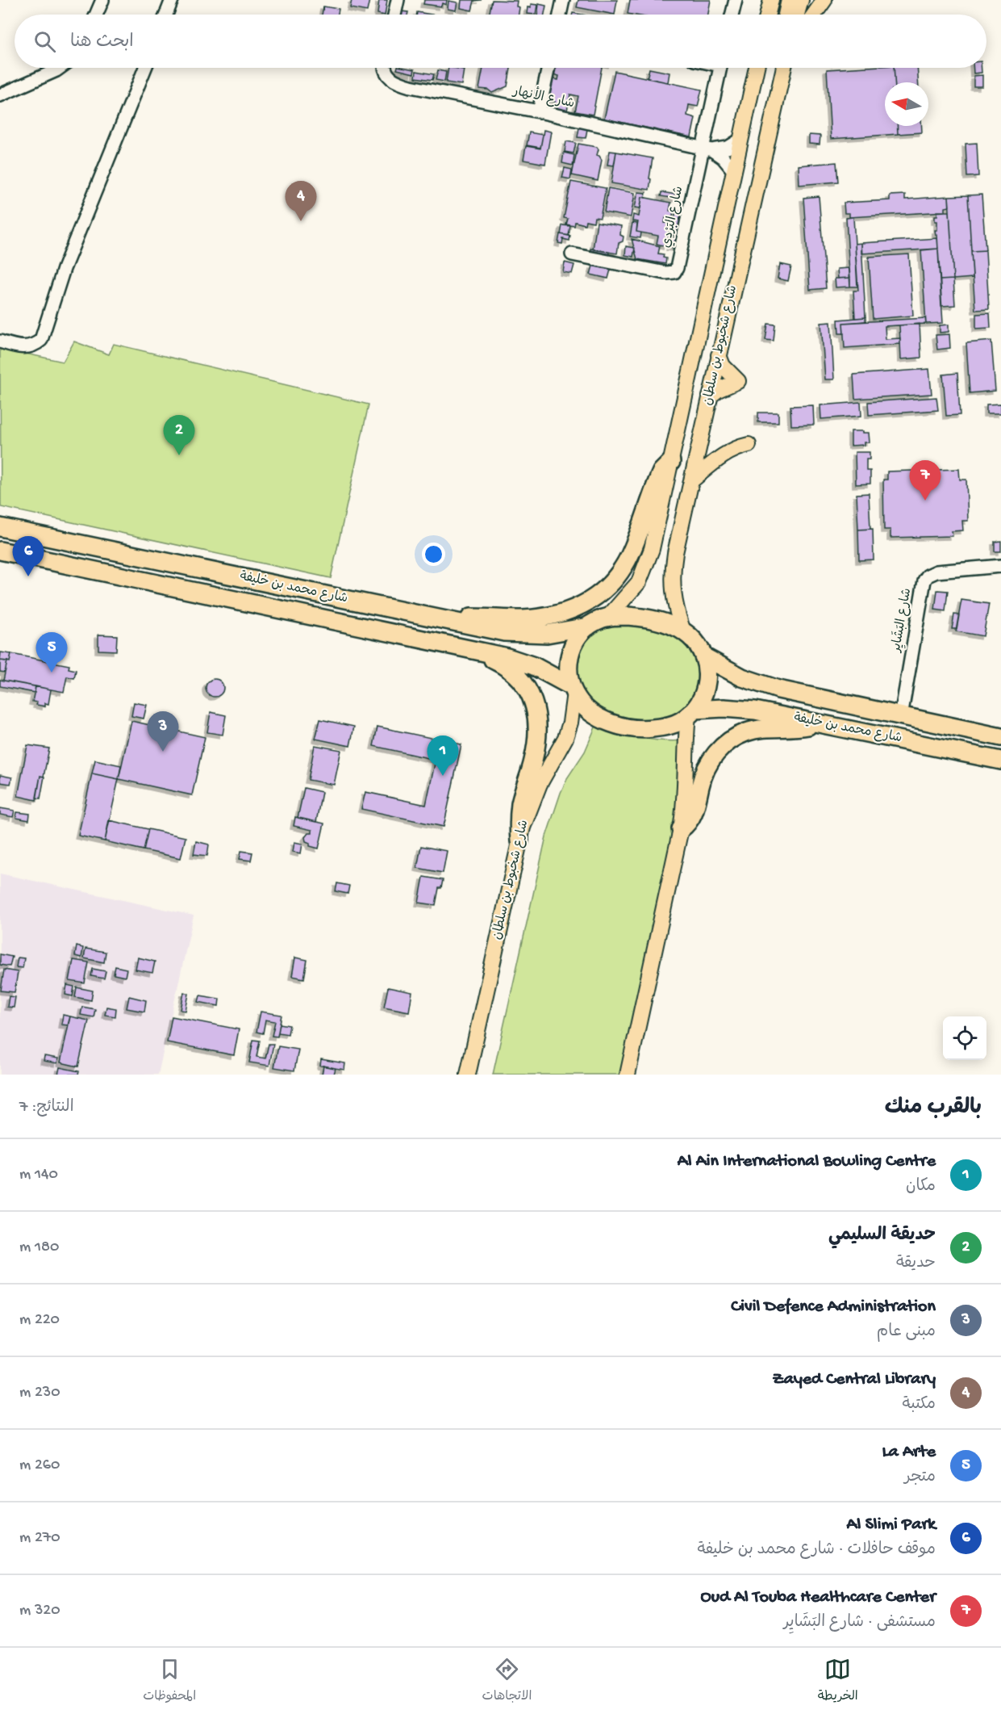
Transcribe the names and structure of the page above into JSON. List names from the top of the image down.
{
  "streets": {
    "highway": ["شارع محمد بن خليفة"],
    "main road": ["شارع شخبوط بن سلطان"],
    "street": ["شارع الأنهار", "شارع البَرْدِي", "شارع البَشَايِر"]
  },
  "crossings": [
    ["شارع الأنهار", "شارع البَرْدِي"],
    ["شارع الأنهار", "شارع شخبوط بن سلطان"],
    ["شارع شخبوط بن سلطان", "شارع محمد بن خليفة"],
    ["شارع محمد بن خليفة", "شارع البَشَايِر"]
  ],
  "north": "left",
  "page": {
    "search": "ابحث هنا",
    "pins": [
      "4",
      "2",
      "7",
      "6",
      "5",
      "3",
      "1"
    ],
    "heading": ["بالقرب منك", "النتائج: 7"],
    "list": [
      {
        "mark": "1",
        "name": "Al Ain International Bowling Centre",
        "note": "مكان",
        "value": "140 m"
      },
      {
        "mark": "2",
        "name": "حديقة السليمي",
        "note": "حديقة",
        "value": "180 m"
      },
      {
        "mark": "3",
        "name": "Civil Defence Administration",
        "note": "مبنى عام",
        "value": "220 m"
      },
      {
        "mark": "4",
        "name": "Zayed Central Library",
        "note": "مكتبة",
        "value": "230 m"
      },
      {
        "mark": "5",
        "name": "La Arte",
        "note": "متجر",
        "value": "260 m"
      },
      {
        "mark": "6",
        "name": "Al Slimi Park",
        "note": "موقف حافلات · شارع محمد بن خليفة",
        "value": "270 m"
      },
      {
        "mark": "7",
        "name": "Oud Al Touba Healthcare Center",
        "note": "مستشفى · شارع البَشَايِر",
        "value": "320 m"
      }
    ],
    "nav": ["الخريطة", "الاتجاهات", "المحفوظات"]
  }
}
